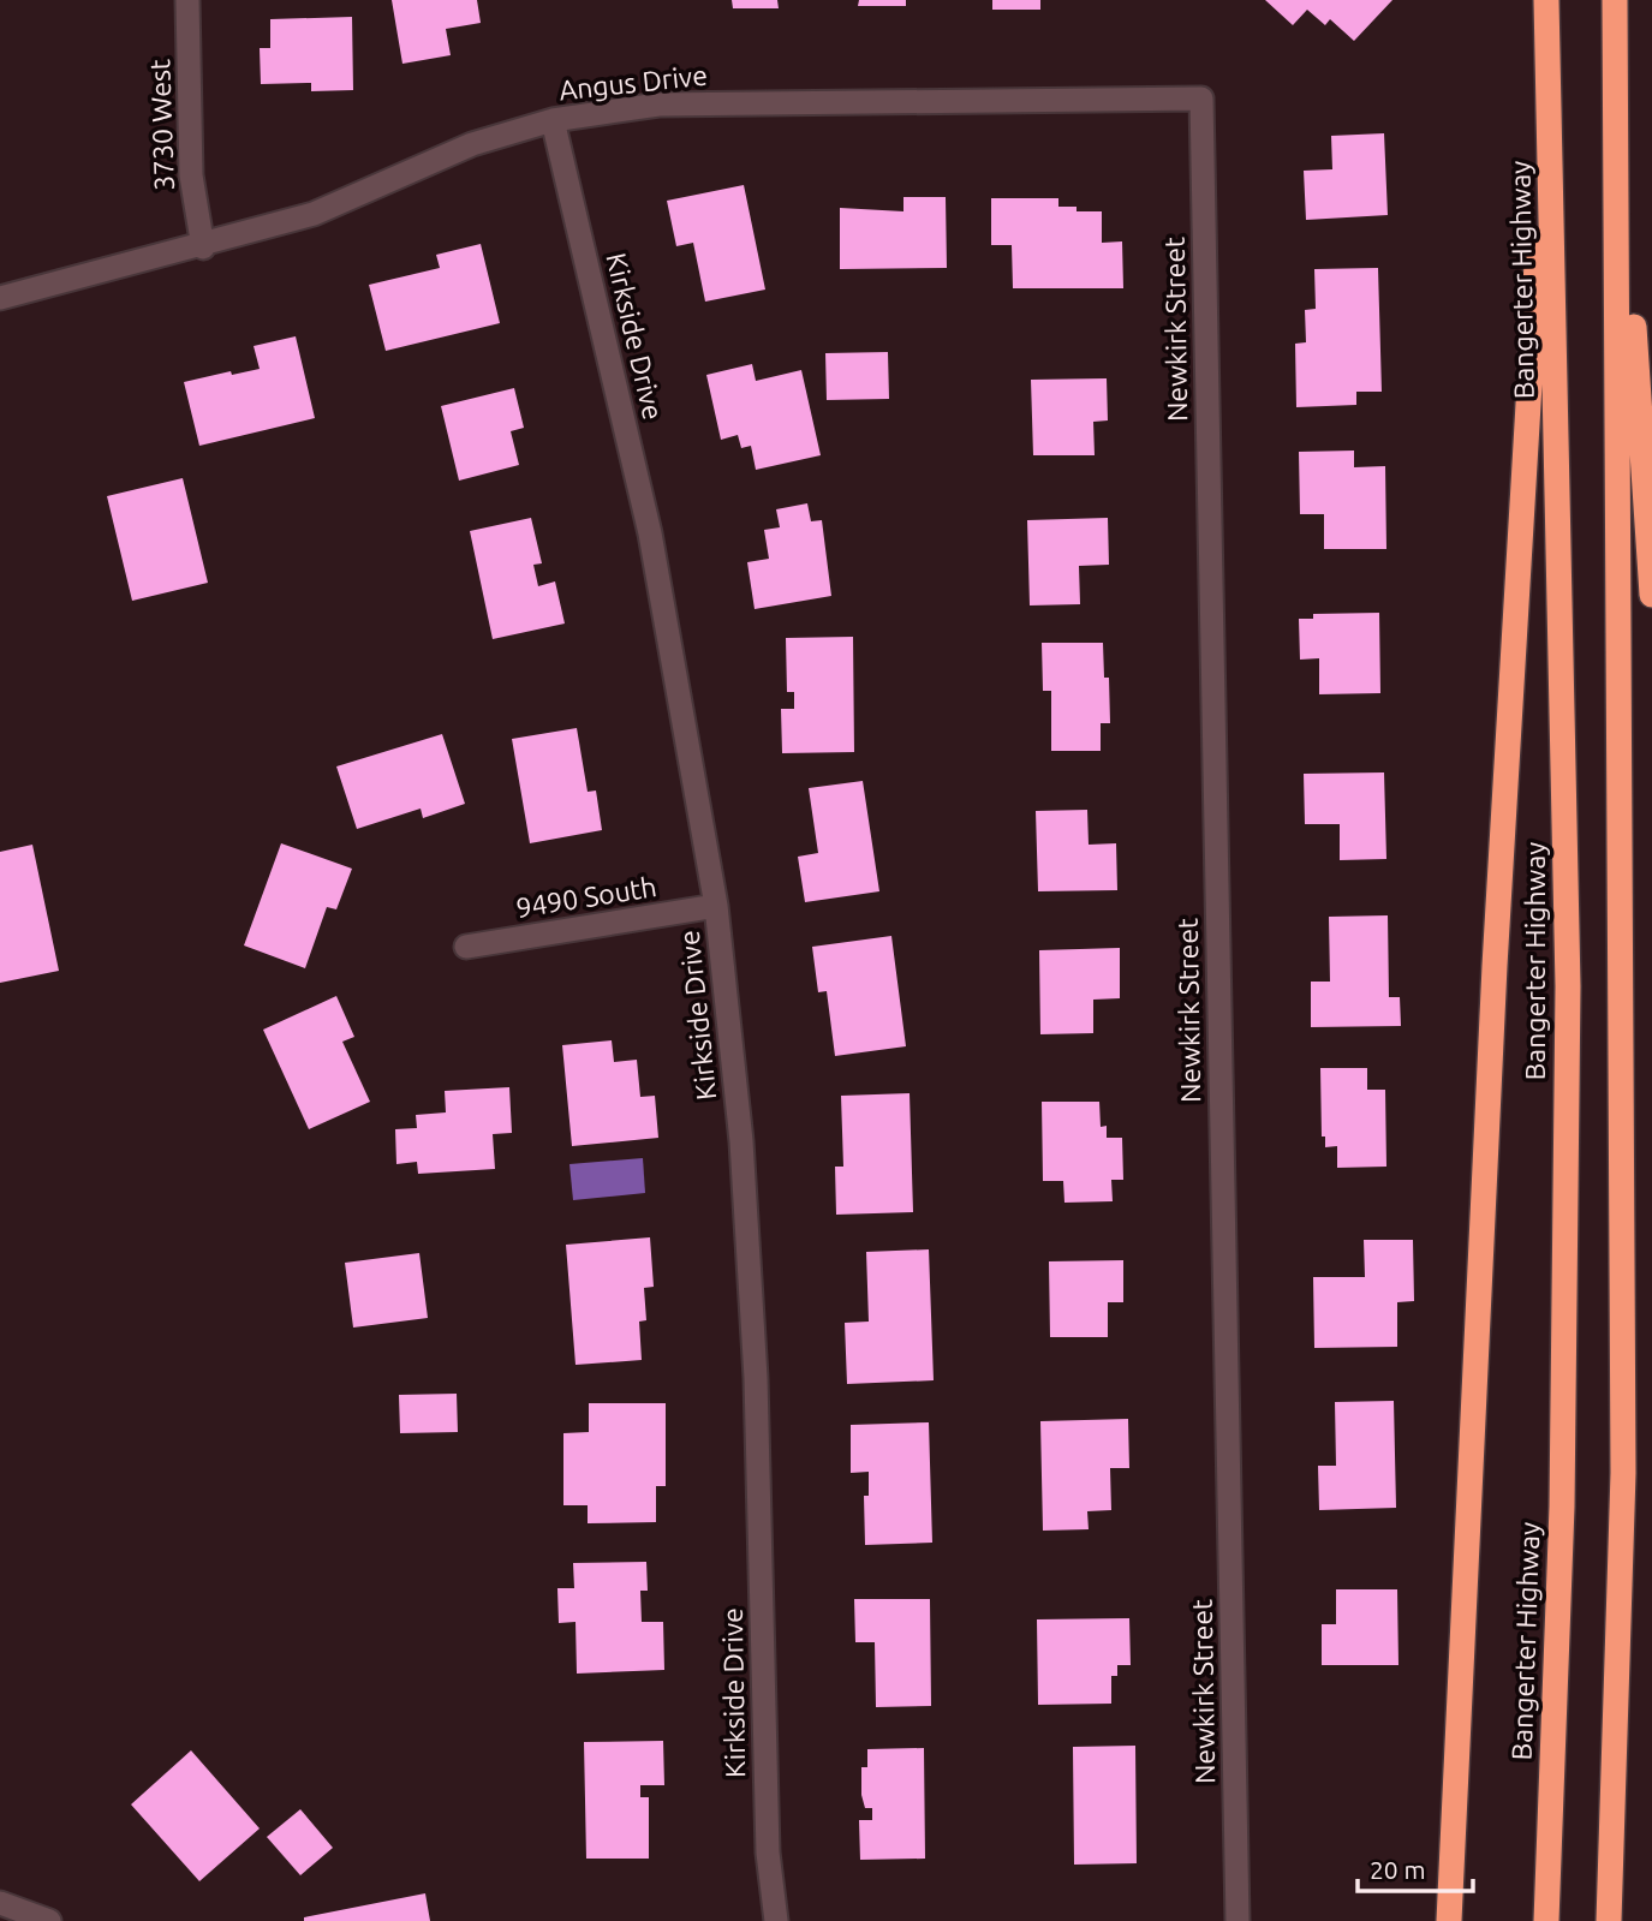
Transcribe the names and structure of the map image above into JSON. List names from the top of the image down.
{
  "streets": {
    "highway": ["Bangerter Highway"],
    "street": [
      "Angus Drive",
      "3730 West",
      "Newkirk Street",
      "Kirkside Drive",
      "9490 South"
    ]
  },
  "crossings": [
    ["Angus Drive", "3730 West"],
    ["Angus Drive", "Newkirk Street"],
    ["Angus Drive", "Kirkside Drive"],
    ["Kirkside Drive", "9490 South"]
  ],
  "scale_bar": "20 m"
}
